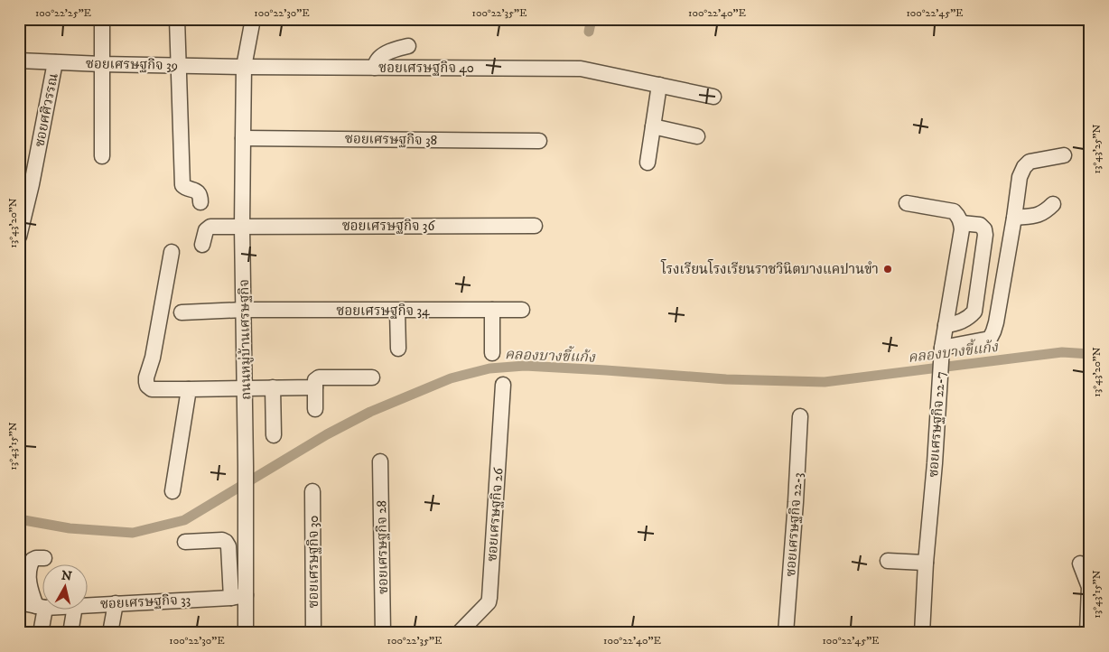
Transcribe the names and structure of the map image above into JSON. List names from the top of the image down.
{
  "streets": {
    "street": [
      "ซอยเศรษฐกิจ 39",
      "ซอยเศรษฐกิจ 40",
      "ซอยศศิวรรณ",
      "ซอยเศรษฐกิจ 38",
      "ซอยเศรษฐกิจ 36",
      "ซอยเศรษฐกิจ 34",
      "ถนนหมู่บ้านเศรษฐกิจ",
      "ซอยเศรษฐกิจ 22-7",
      "ซอยเศรษฐกิจ 26",
      "ซอยเศรษฐกิจ 22-3",
      "ซอยเศรษฐกิจ 28",
      "ซอยเศรษฐกิจ 30",
      "ซอยเศรษฐกิจ 33"
    ]
  },
  "crossings": [
    ["ซอยเศรษฐกิจ 39", "ซอยเศรษฐกิจ 40"],
    ["ซอยเศรษฐกิจ 39", "ซอยศศิวรรณ"],
    ["ซอยเศรษฐกิจ 39", "ถนนหมู่บ้านเศรษฐกิจ"],
    ["ซอยเศรษฐกิจ 40", "ถนนหมู่บ้านเศรษฐกิจ"],
    ["ซอยเศรษฐกิจ 38", "ถนนหมู่บ้านเศรษฐกิจ"],
    ["ซอยเศรษฐกิจ 36", "ถนนหมู่บ้านเศรษฐกิจ"],
    ["ซอยเศรษฐกิจ 34", "ถนนหมู่บ้านเศรษฐกิจ"],
    ["ถนนหมู่บ้านเศรษฐกิจ", "ซอยเศรษฐกิจ 33"]
  ],
  "water": ["คลองบางขี้แก้ง"],
  "places": ["โรงเรียนโรงเรียนราชวินิตบางแคปานขำ"],
  "north": "top",
  "coordinates": [
    "100°22'25\"E",
    "100°22'30\"E",
    "100°22'35\"E",
    "100°22'40\"E",
    "100°22'45\"E",
    "13°43'25\"N",
    "13°43'20\"N",
    "13°43'15\"N"
  ]
}
